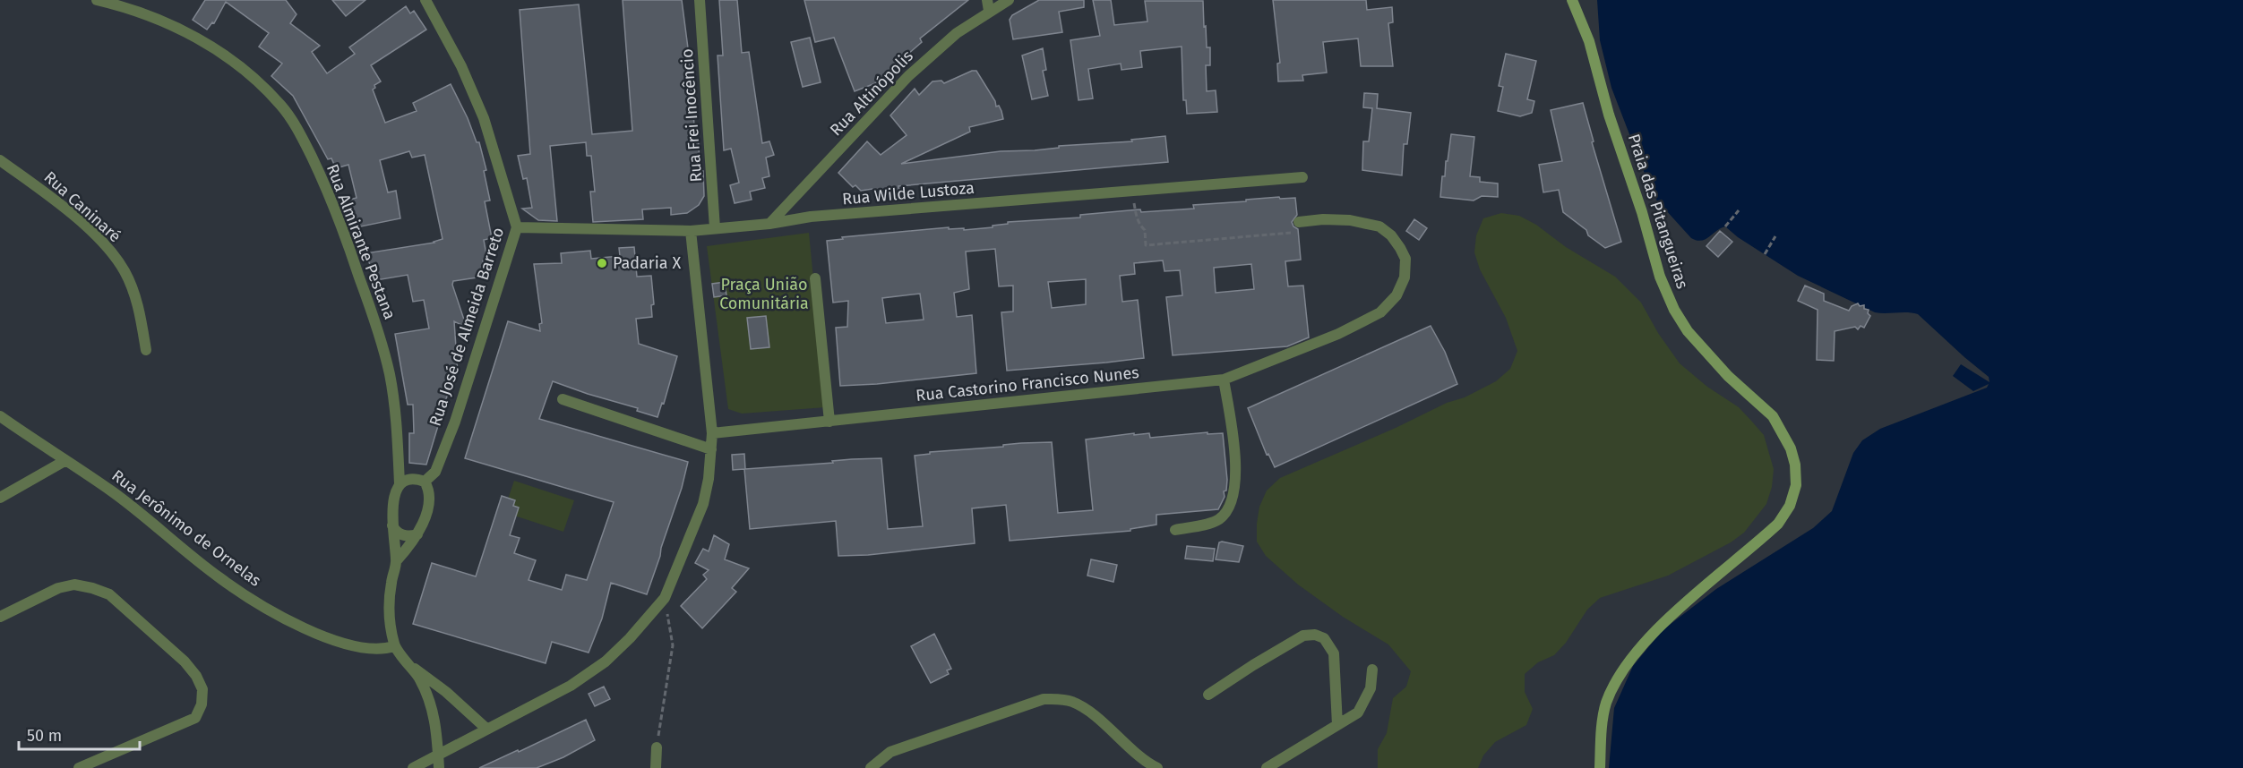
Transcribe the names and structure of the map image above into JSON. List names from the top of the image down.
{
  "streets": {
    "main road": ["Praia das Pitangueiras"],
    "street": [
      "Rua Altinópolis",
      "Rua Frei Inocêncio",
      "Rua Wilde Lustoza",
      "Rua Caninaré",
      "Rua Almirante Pestana",
      "Rua José de Almeida Barreto",
      "Rua Castorino Francisco Nunes",
      "Rua Jerônimo de Ornelas"
    ]
  },
  "crossings": [
    ["Rua Altinópolis", "Rua Wilde Lustoza"],
    ["Rua Frei Inocêncio", "Rua Wilde Lustoza"],
    ["Rua Wilde Lustoza", "Rua José de Almeida Barreto"]
  ],
  "parks": ["Praça União Comunitária"],
  "places": ["Padaria X"],
  "scale_bar": "50 m"
}
